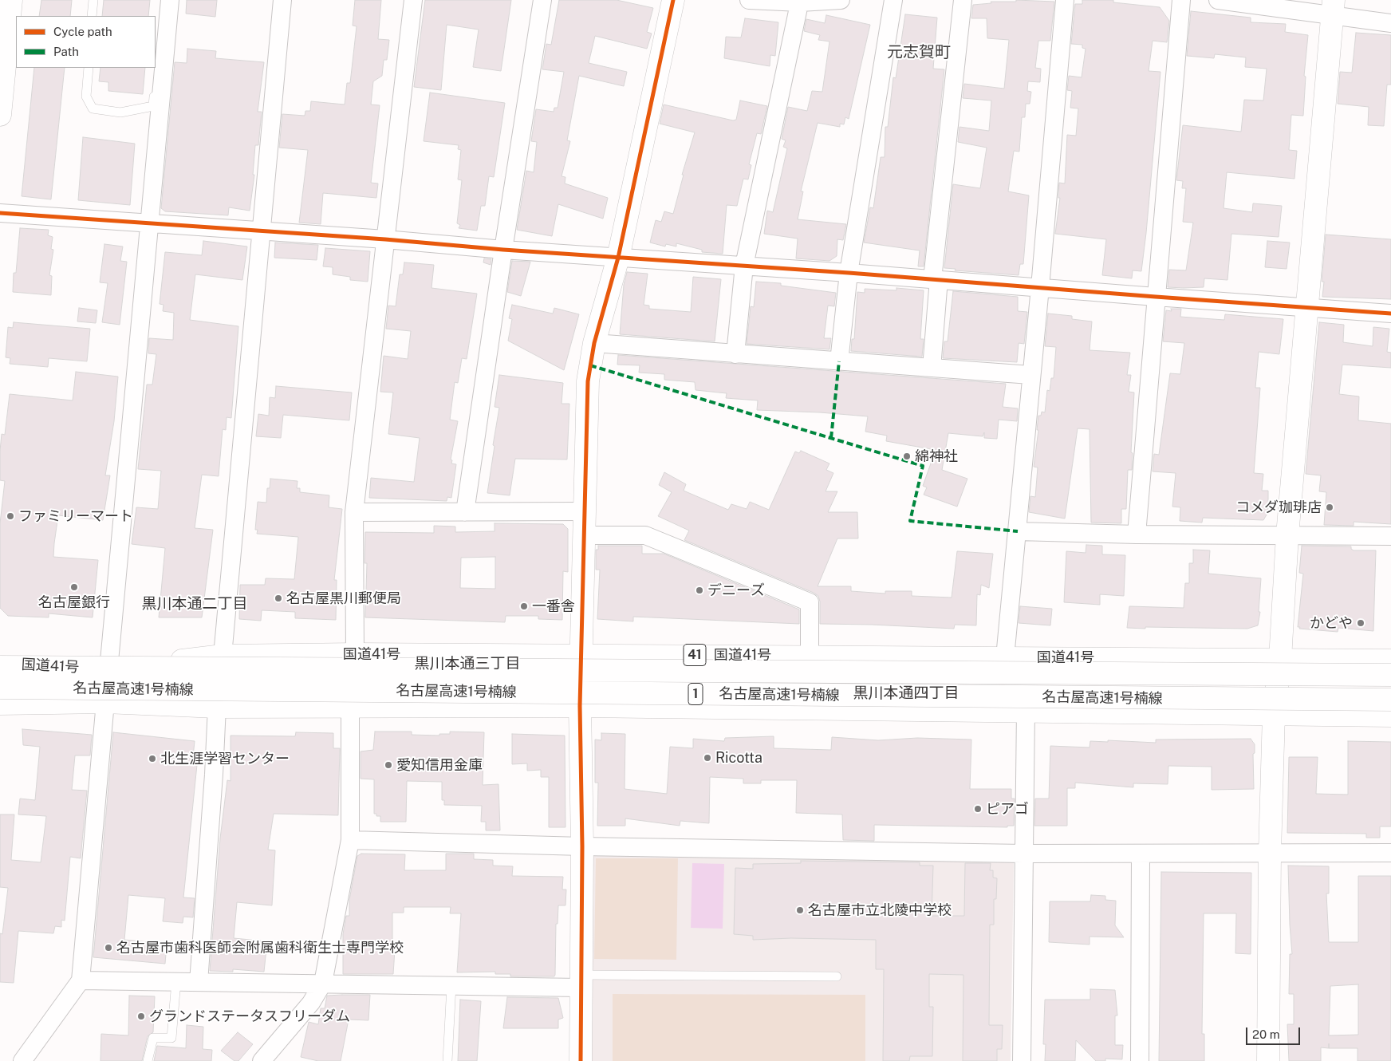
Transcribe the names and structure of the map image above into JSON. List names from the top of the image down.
{
  "streets": {
    "main road": [
      "国道41号",
      "41",
      "名古屋高速1号楠線",
      "1"
    ]
  },
  "districts": [
    "元志賀町",
    "黒川本通二丁目",
    "黒川本通三丁目",
    "黒川本通四丁目"
  ],
  "places": [
    "綿神社",
    "コメダ珈琲店",
    "ファミリーマート",
    "名古屋銀行",
    "デニーズ",
    "名古屋黒川郵便局",
    "一番舎",
    "かどや",
    "Ricotta",
    "北生涯学習センター",
    "愛知信用金庫",
    "ピアゴ",
    "名古屋市立北陵中学校",
    "名古屋市歯科医師会附属歯科衛生士専門学校",
    "グランドステータスフリーダム"
  ],
  "legend": ["Cycle path", "Path"],
  "scale_bar": "20 m"
}
